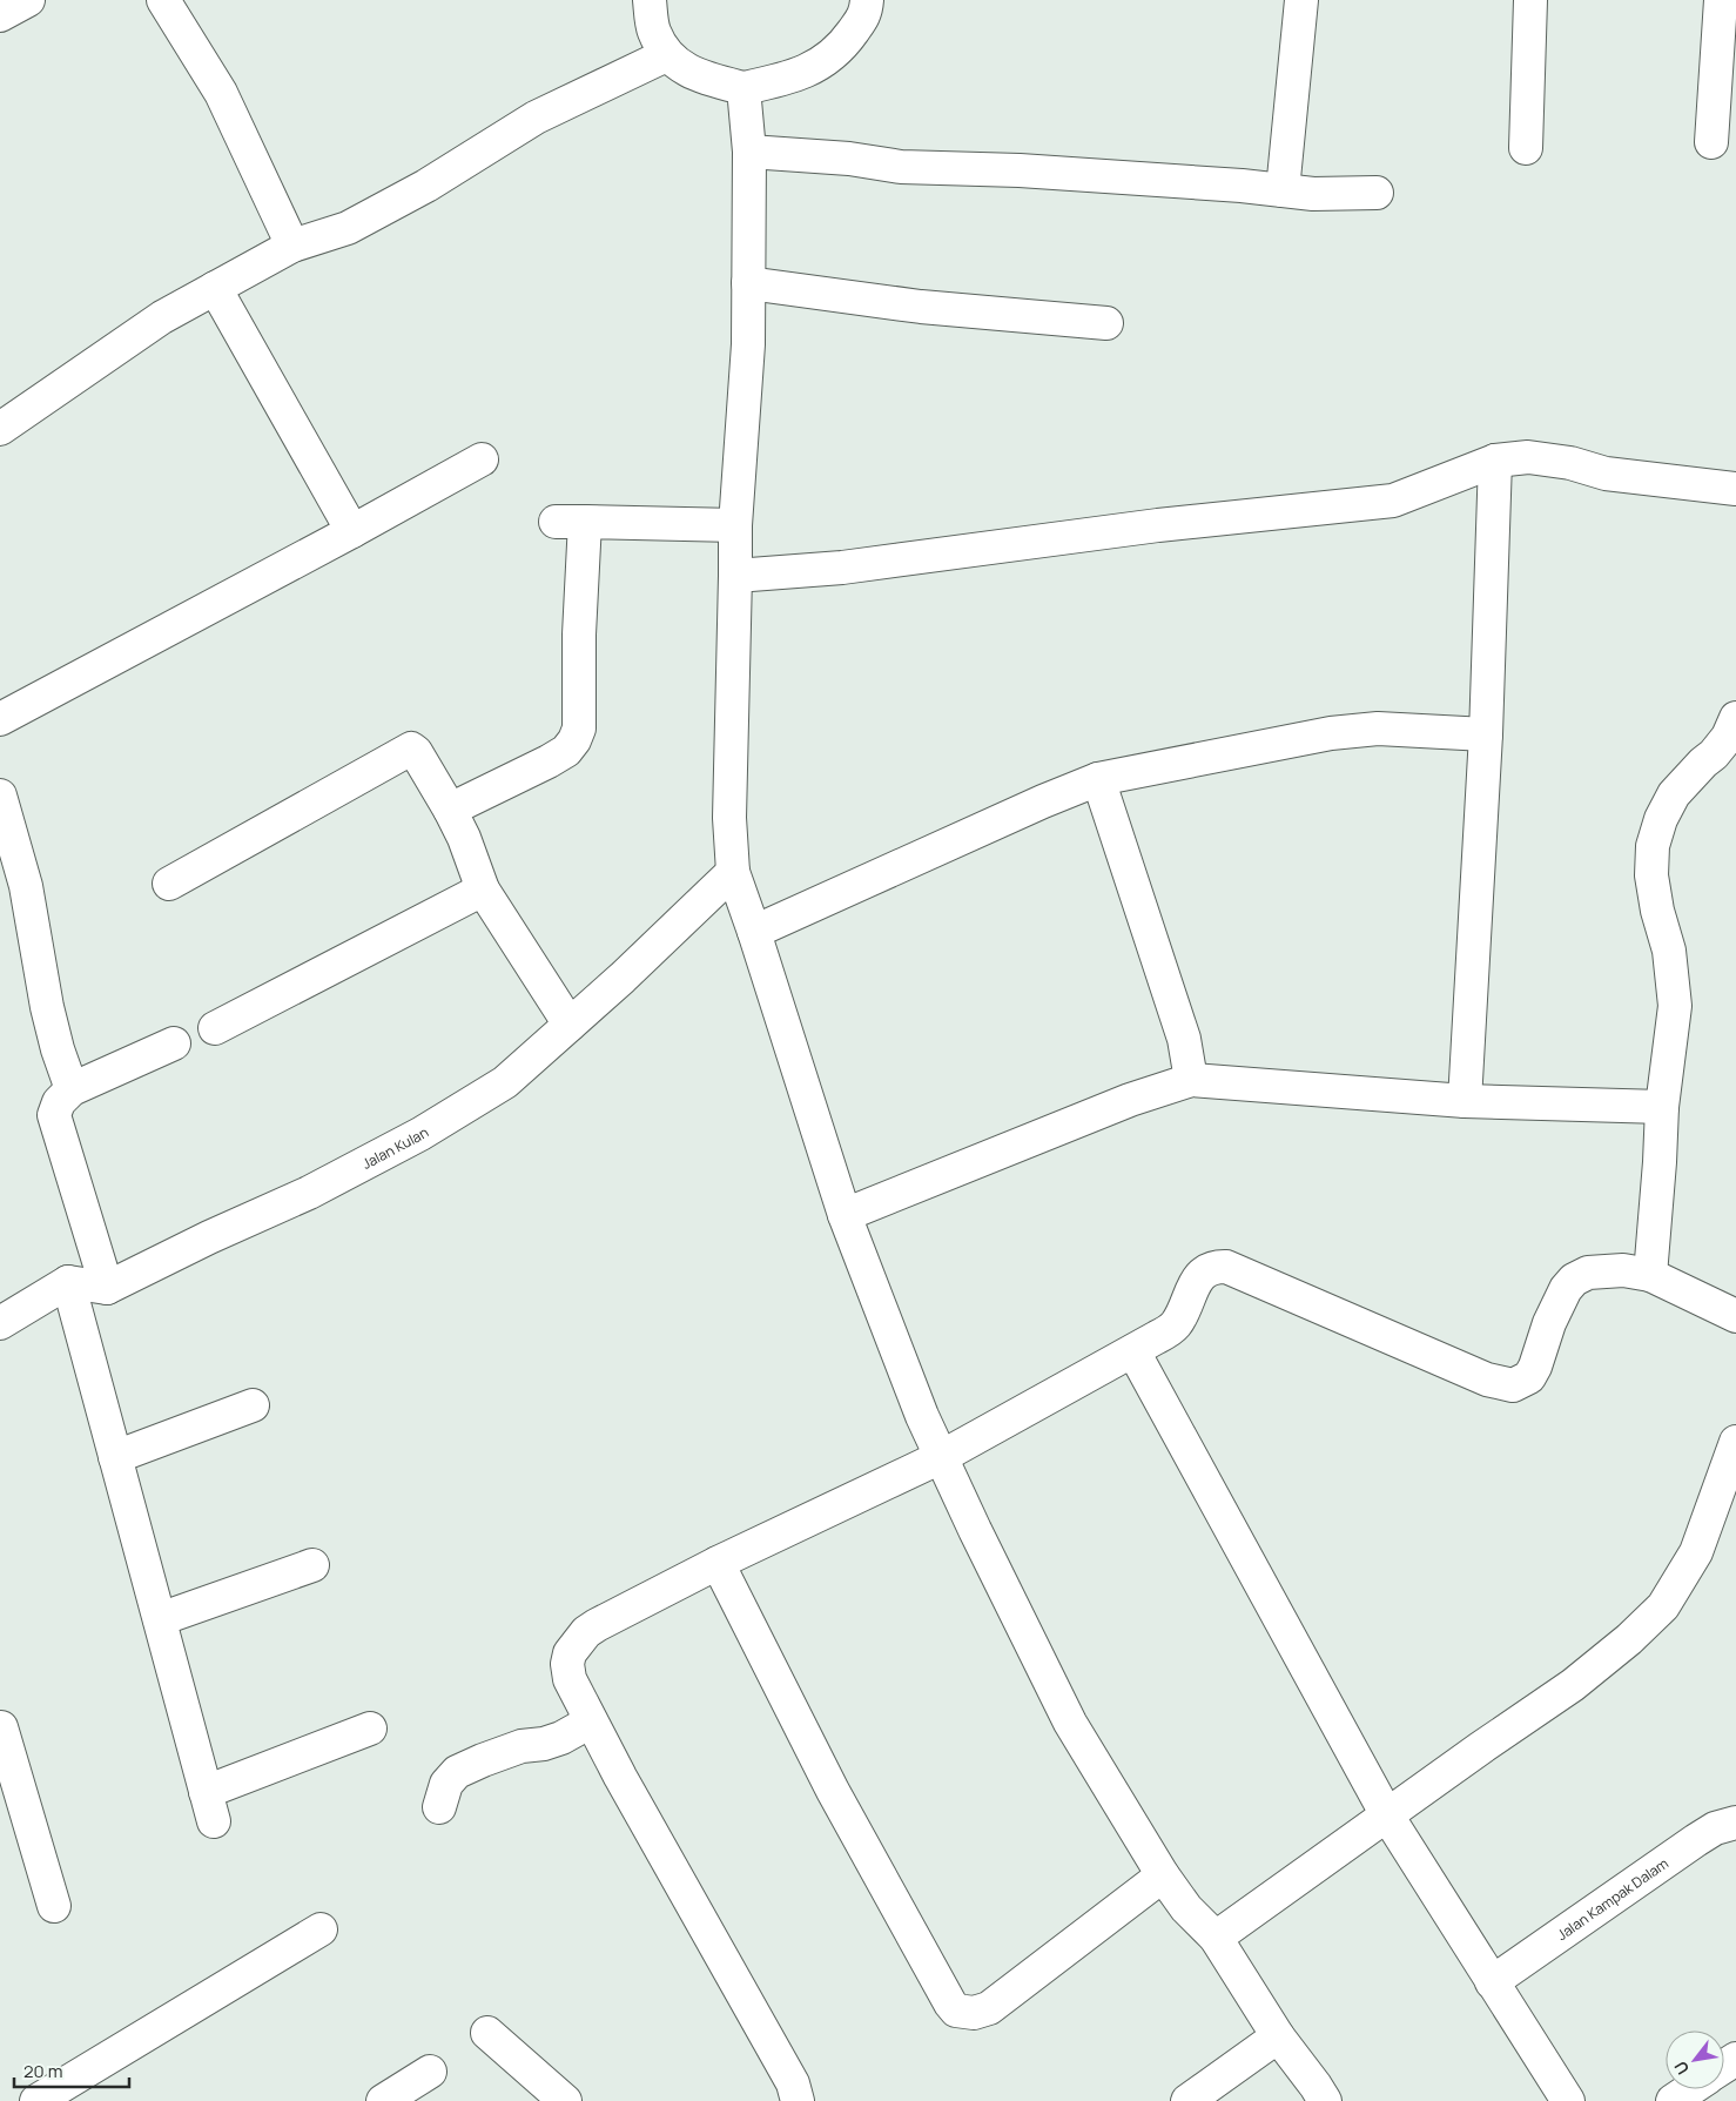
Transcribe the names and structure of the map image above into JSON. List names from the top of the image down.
{
  "streets": {
    "street": ["Jalan Kulan", "Jalan Kampak Dalam"]
  },
  "scale_bar": "20 m",
  "north": "bottom left"
}
